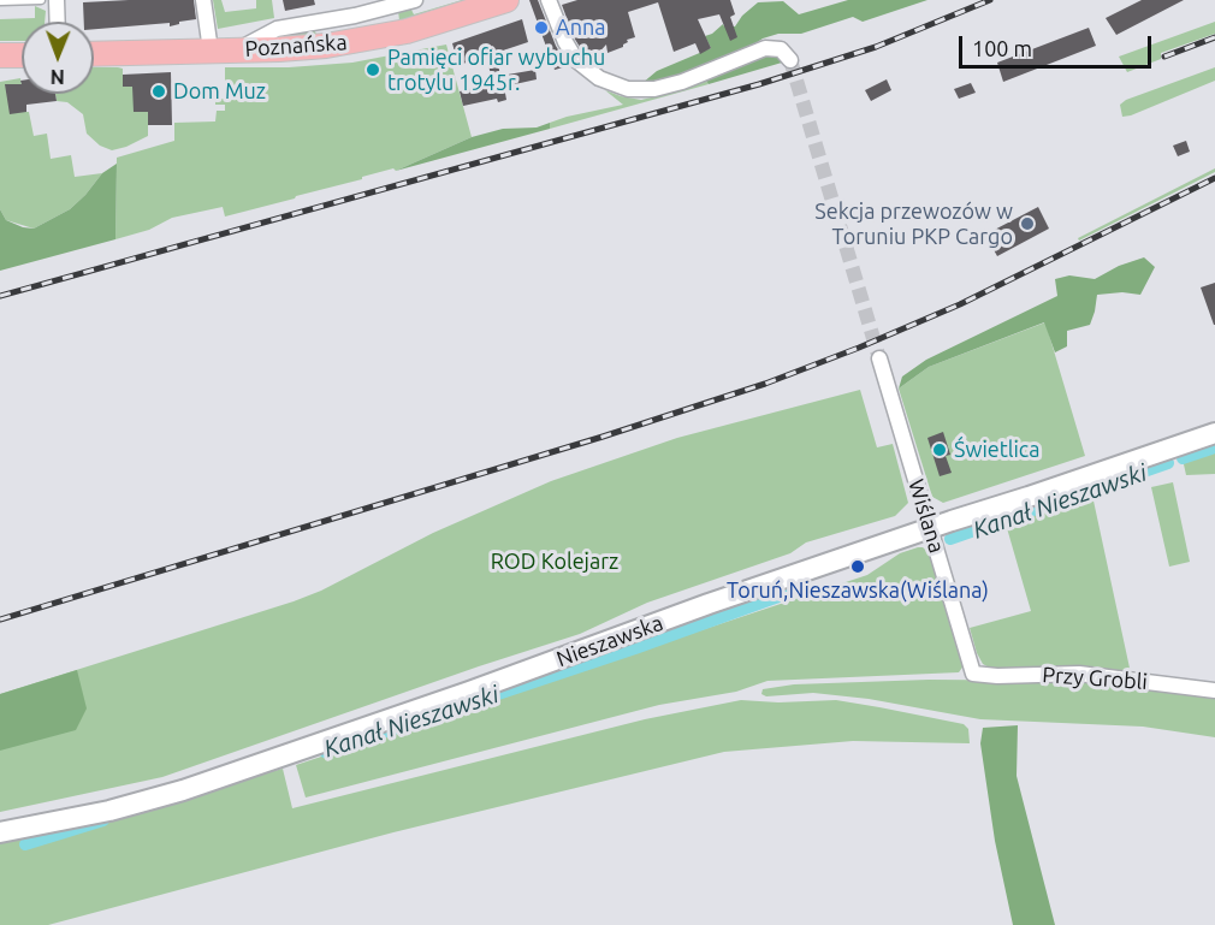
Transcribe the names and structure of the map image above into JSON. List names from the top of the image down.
{
  "streets": {
    "main road": ["Poznańska", "Nieszawska"],
    "street": ["Wiślana", "Przy Grobli"]
  },
  "crossings": [
    ["Wiślana", "Nieszawska"],
    ["Wiślana", "Przy Grobli"]
  ],
  "water": ["Kanał Nieszawski"],
  "parks": ["ROD Kolejarz"],
  "places": [
    "Anna",
    "Pamięci ofiar wybuchu trotylu 1945r.",
    "Dom Muz",
    "Sekcja przewozów w Toruniu PKP Cargo",
    "Świetlica",
    "Toruń,Nieszawska(Wiślana)"
  ],
  "scale_bar": "100 m",
  "north": "bottom"
}
